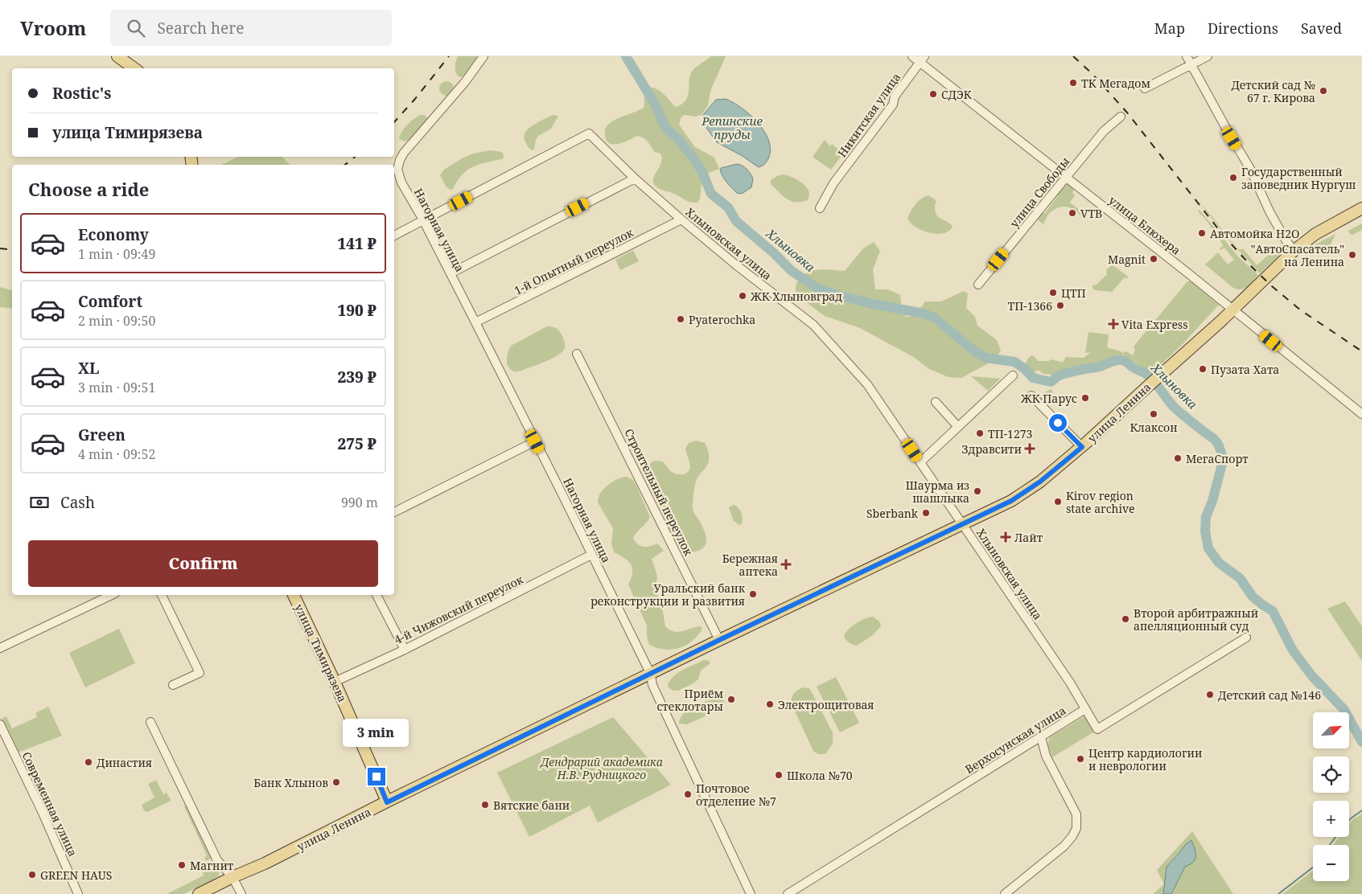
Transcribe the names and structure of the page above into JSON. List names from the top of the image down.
{
  "streets": {
    "main road": ["улица Ленина", "улица Тимирязева"],
    "street": [
      "Никитская улица",
      "улица Свободы",
      "улица Блюхера",
      "Нагорная улица",
      "Хлыновская улица",
      "1-й Опытный переулок",
      "Строительный переулок",
      "4-й Чижовский переулок",
      "Верхосунская улица",
      "Современная улица"
    ]
  },
  "crossings": [
    ["Никитская улица", "улица Блюхера"],
    ["улица Свободы", "улица Блюхера"],
    ["улица Блюхера", "улица Ленина"],
    ["Нагорная улица", "Хлыновская улица"],
    ["Нагорная улица", "1-й Опытный переулок"],
    ["Нагорная улица", "улица Ленина"],
    ["Нагорная улица", "4-й Чижовский переулок"],
    ["Хлыновская улица", "1-й Опытный переулок"],
    ["Хлыновская улица", "улица Ленина"],
    ["Хлыновская улица", "Верхосунская улица"],
    ["улица Ленина", "Строительный переулок"],
    ["улица Ленина", "улица Тимирязева"],
    ["4-й Чижовский переулок", "улица Тимирязева"]
  ],
  "water": ["Репинские пруды", "Хлыновка"],
  "parks": ["Дендрарий академика Н.В. Рудницкого"],
  "places": {
    "other": [
      "ТК Мегадом",
      "Детский сад № 67 г. Кирова",
      "СДЭК",
      "Государственный заповедник Нургуш",
      "VTB",
      "Автомойка H2O",
      "\"АвтоСпасатель\" на Ленина",
      "Magnit",
      "ЦТП",
      "ЖК Хлыновград",
      "ТП-1366",
      "Pyaterochka",
      "Пузата Хата",
      "ЖК Парус",
      "Клаксон",
      "ТП-1273",
      "МегаСпорт",
      "Шаурма из шашлыка",
      "Kirov region state archive",
      "Sberbank",
      "Уральский банк реконструкции и развития",
      "Второй арбитражный апелляционный суд",
      "Детский сад №146",
      "Приём стеклотары",
      "Электрощитовая",
      "Центр кардиологии и неврологии",
      "Династия",
      "Школа №70",
      "Банк Хлынов",
      "Почтовое отделение №7",
      "Вятские бани",
      "Магнит",
      "GREEN HAUS"
    ],
    "health": [
      "Vita Express",
      "Здравсити",
      "Лайт",
      "Бережная аптека"
    ]
  },
  "north": "top right",
  "page": {
    "header": "Vroom",
    "search": "Search here",
    "nav": ["Map", "Directions", "Saved"],
    "banner": ["Rostic's", "улица Тимирязева"],
    "heading": "Choose a ride",
    "list": [
      {
        "name": "Economy",
        "note": "1 min · 09:49",
        "value": "141 ₽"
      },
      {
        "name": "Comfort",
        "note": "2 min · 09:50",
        "value": "190 ₽"
      },
      {
        "name": "XL",
        "note": "3 min · 09:51",
        "value": "239 ₽"
      },
      {
        "name": "Green",
        "note": "4 min · 09:52",
        "value": "275 ₽"
      }
    ],
    "pay": ["Cash", "990 m"],
    "buttons": "Confirm",
    "map_buttons": ["+", "−"],
    "bubble": "3 min"
  }
}
